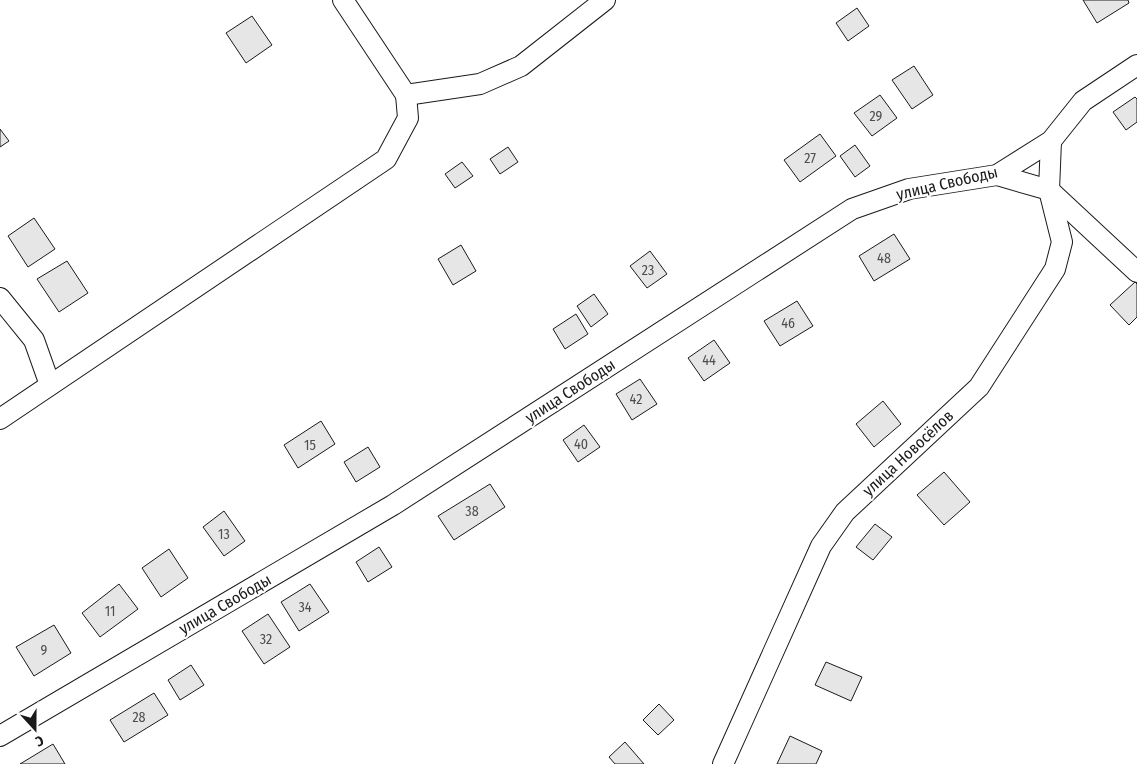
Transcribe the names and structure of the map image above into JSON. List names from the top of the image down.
{
  "streets": {
    "street": ["улица Свободы", "улица Новосёлов"]
  },
  "crossings": [
    ["улица Свободы", "улица Новосёлов"]
  ],
  "house_numbers": [
    "29",
    "27",
    "48",
    "23",
    "46",
    "44",
    "42",
    "40",
    "15",
    "38",
    "13",
    "34",
    "11",
    "32",
    "9",
    "28"
  ],
  "north": "bottom"
}
